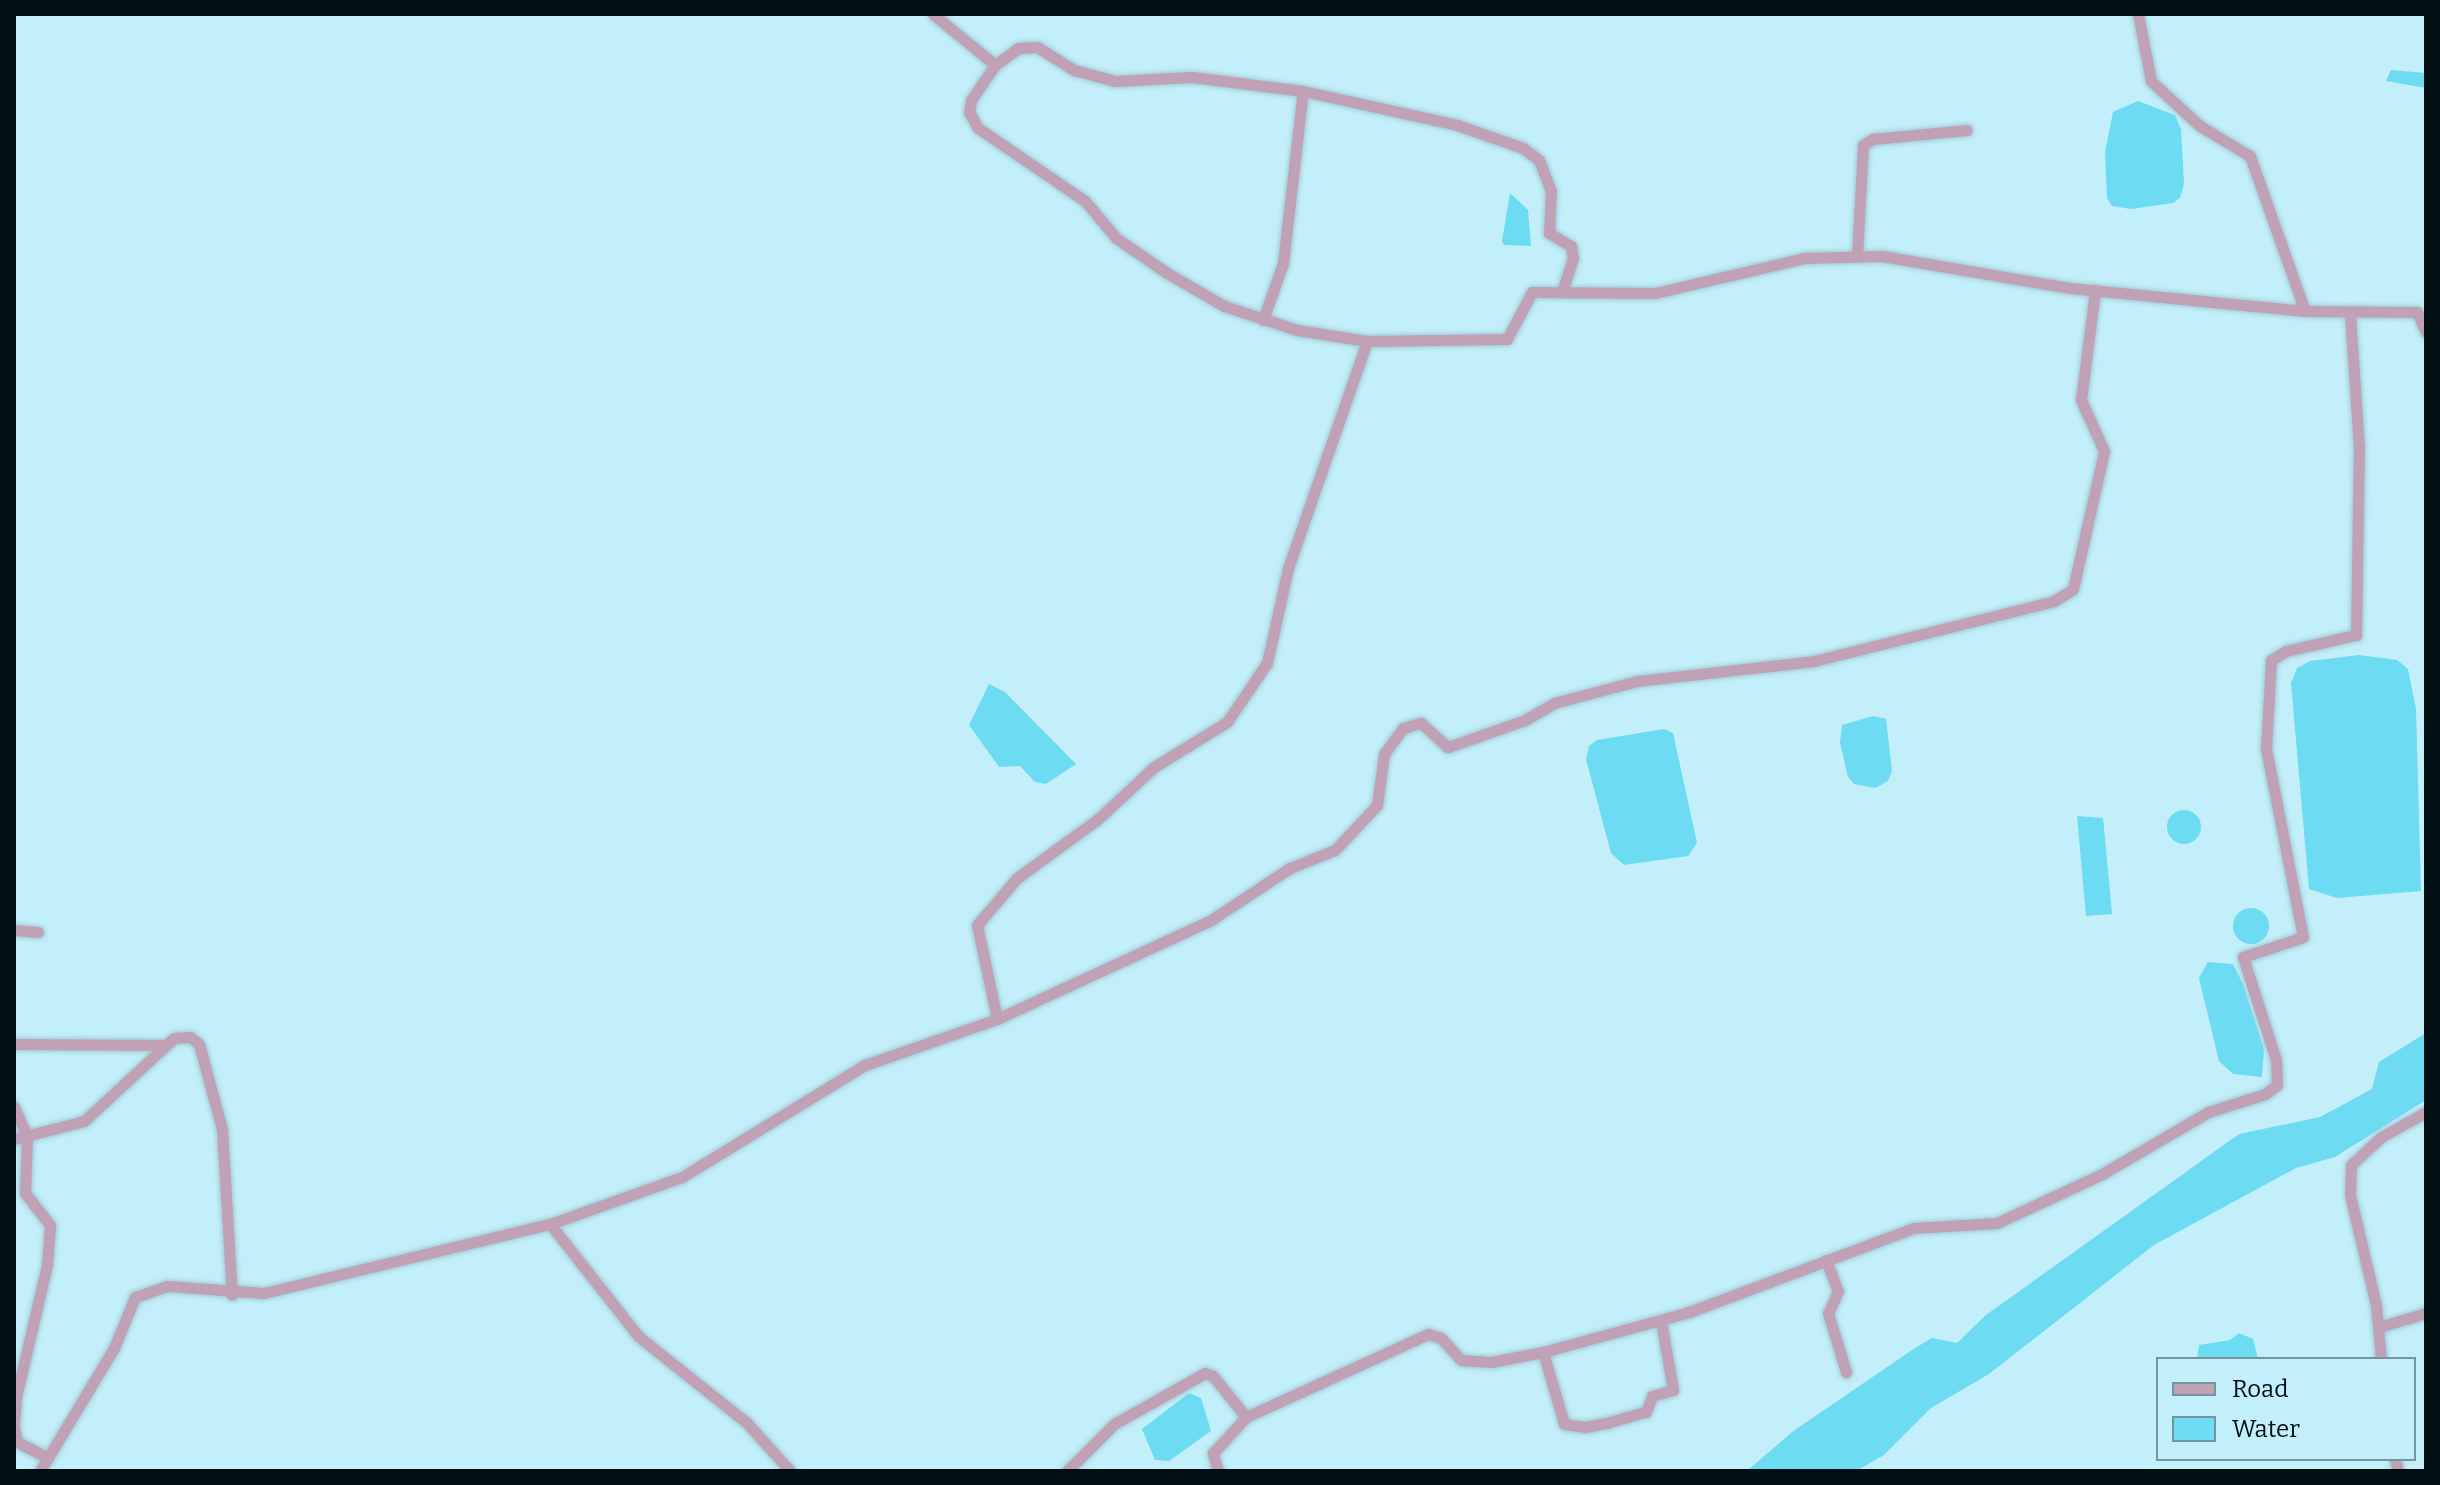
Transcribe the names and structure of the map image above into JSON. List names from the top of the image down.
{
  "legend": ["Road", "Water"]
}
